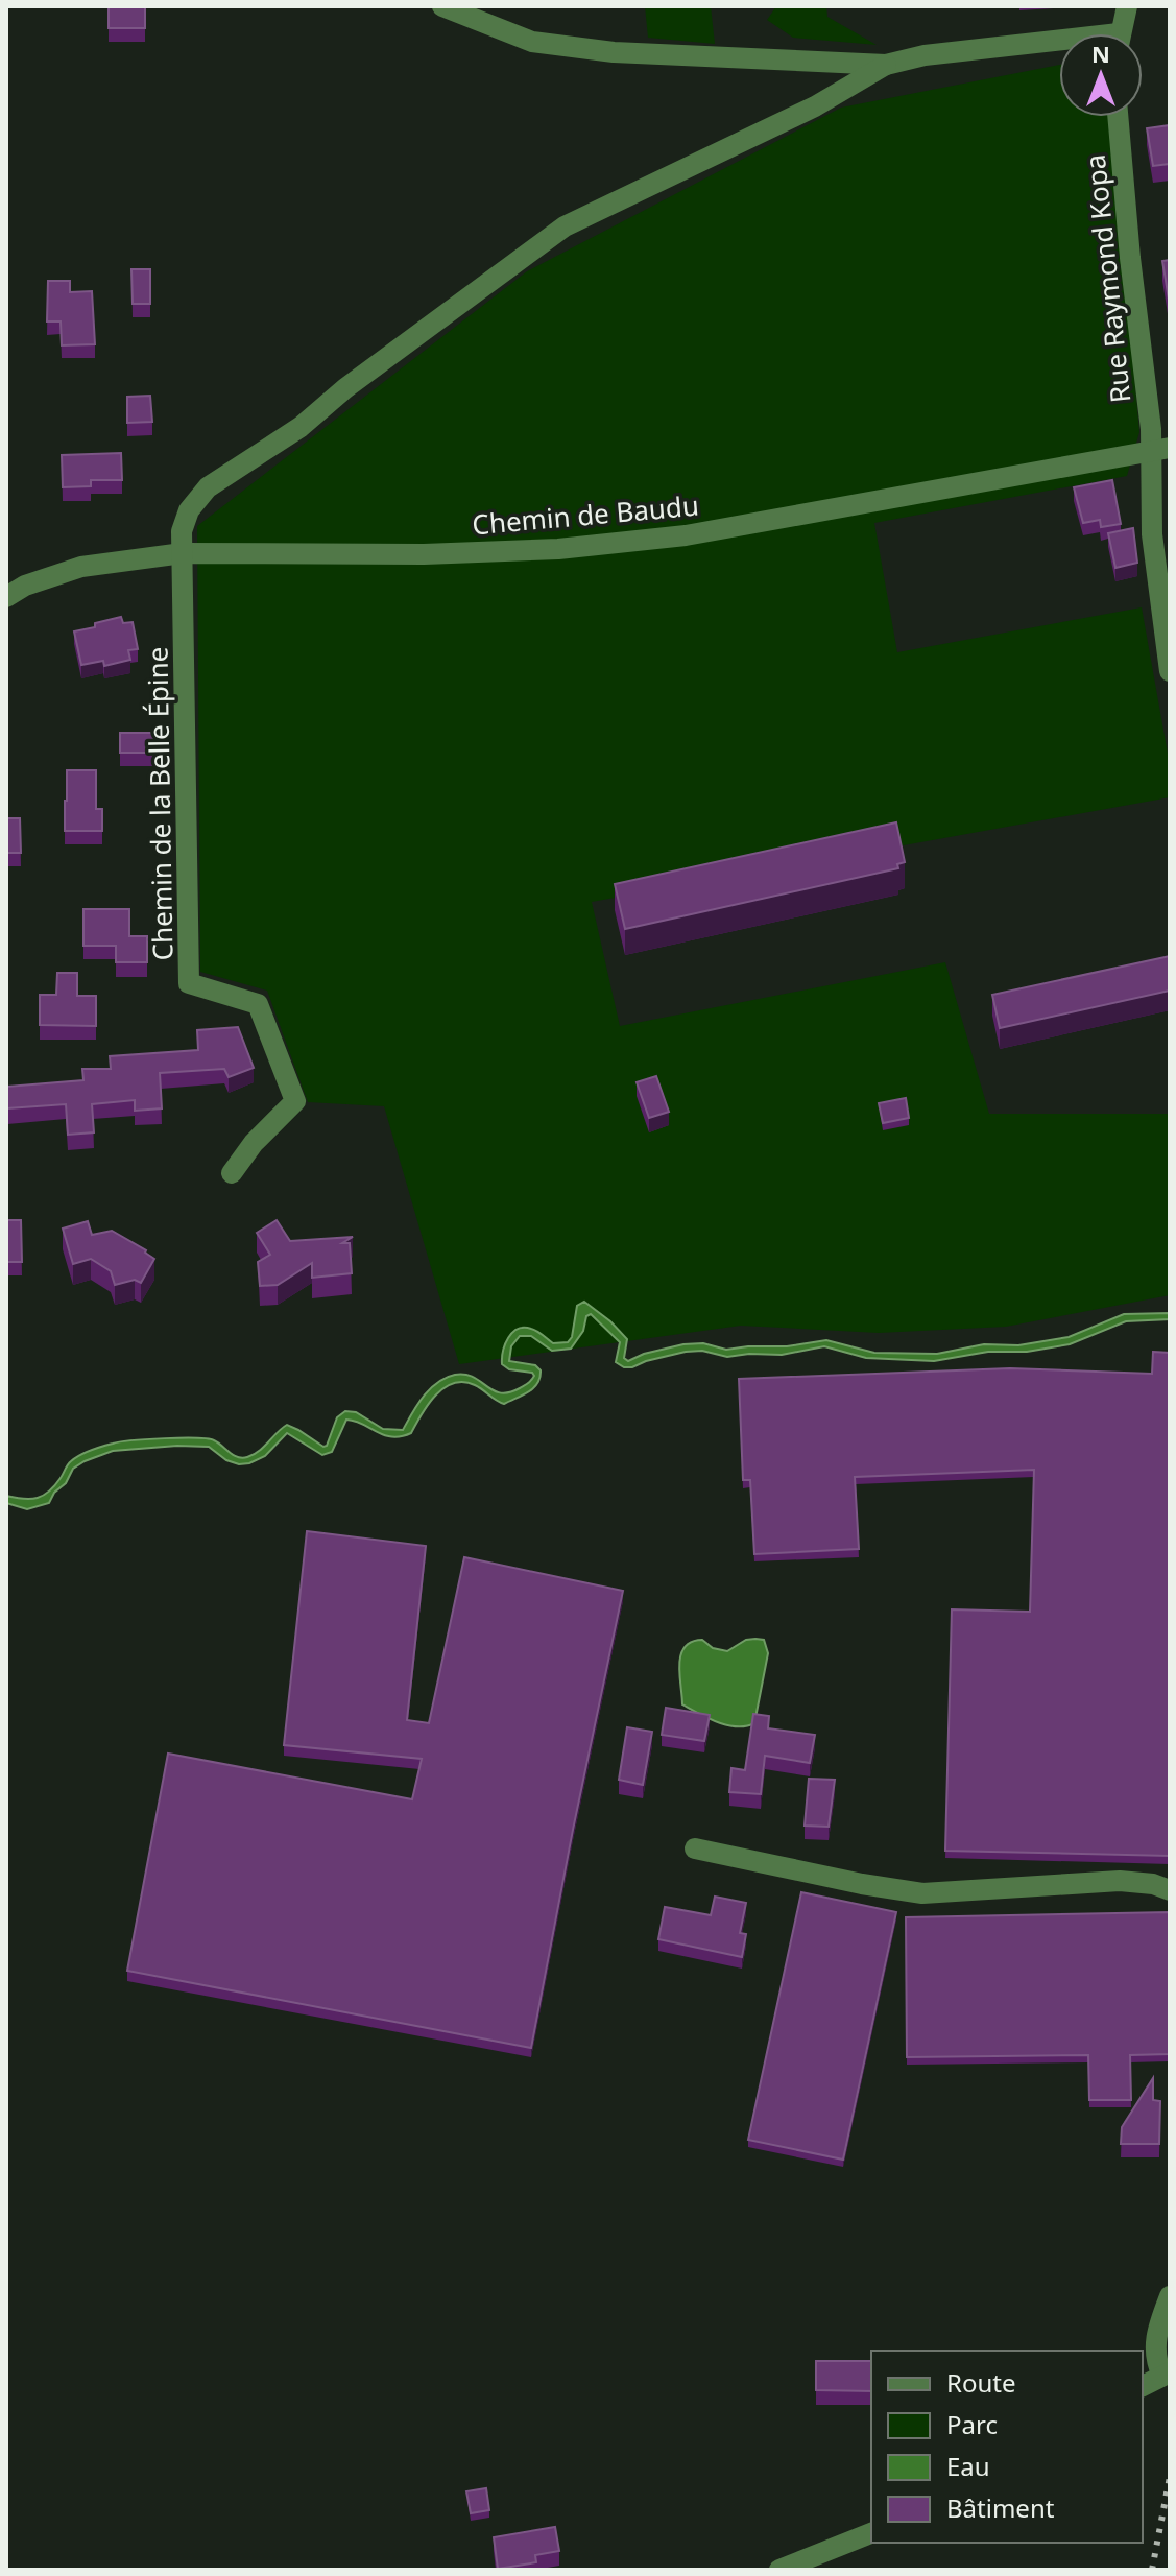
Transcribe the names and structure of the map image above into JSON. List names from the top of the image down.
{
  "streets": {
    "street": ["Rue Raymond Kopa", "Chemin de Baudu", "Chemin de la Belle Épine"]
  },
  "crossings": [
    ["Rue Raymond Kopa", "Chemin de Baudu"],
    ["Chemin de Baudu", "Chemin de la Belle Épine"]
  ],
  "legend": [
    "Route",
    "Parc",
    "Eau",
    "Bâtiment"
  ],
  "north": "top"
}
